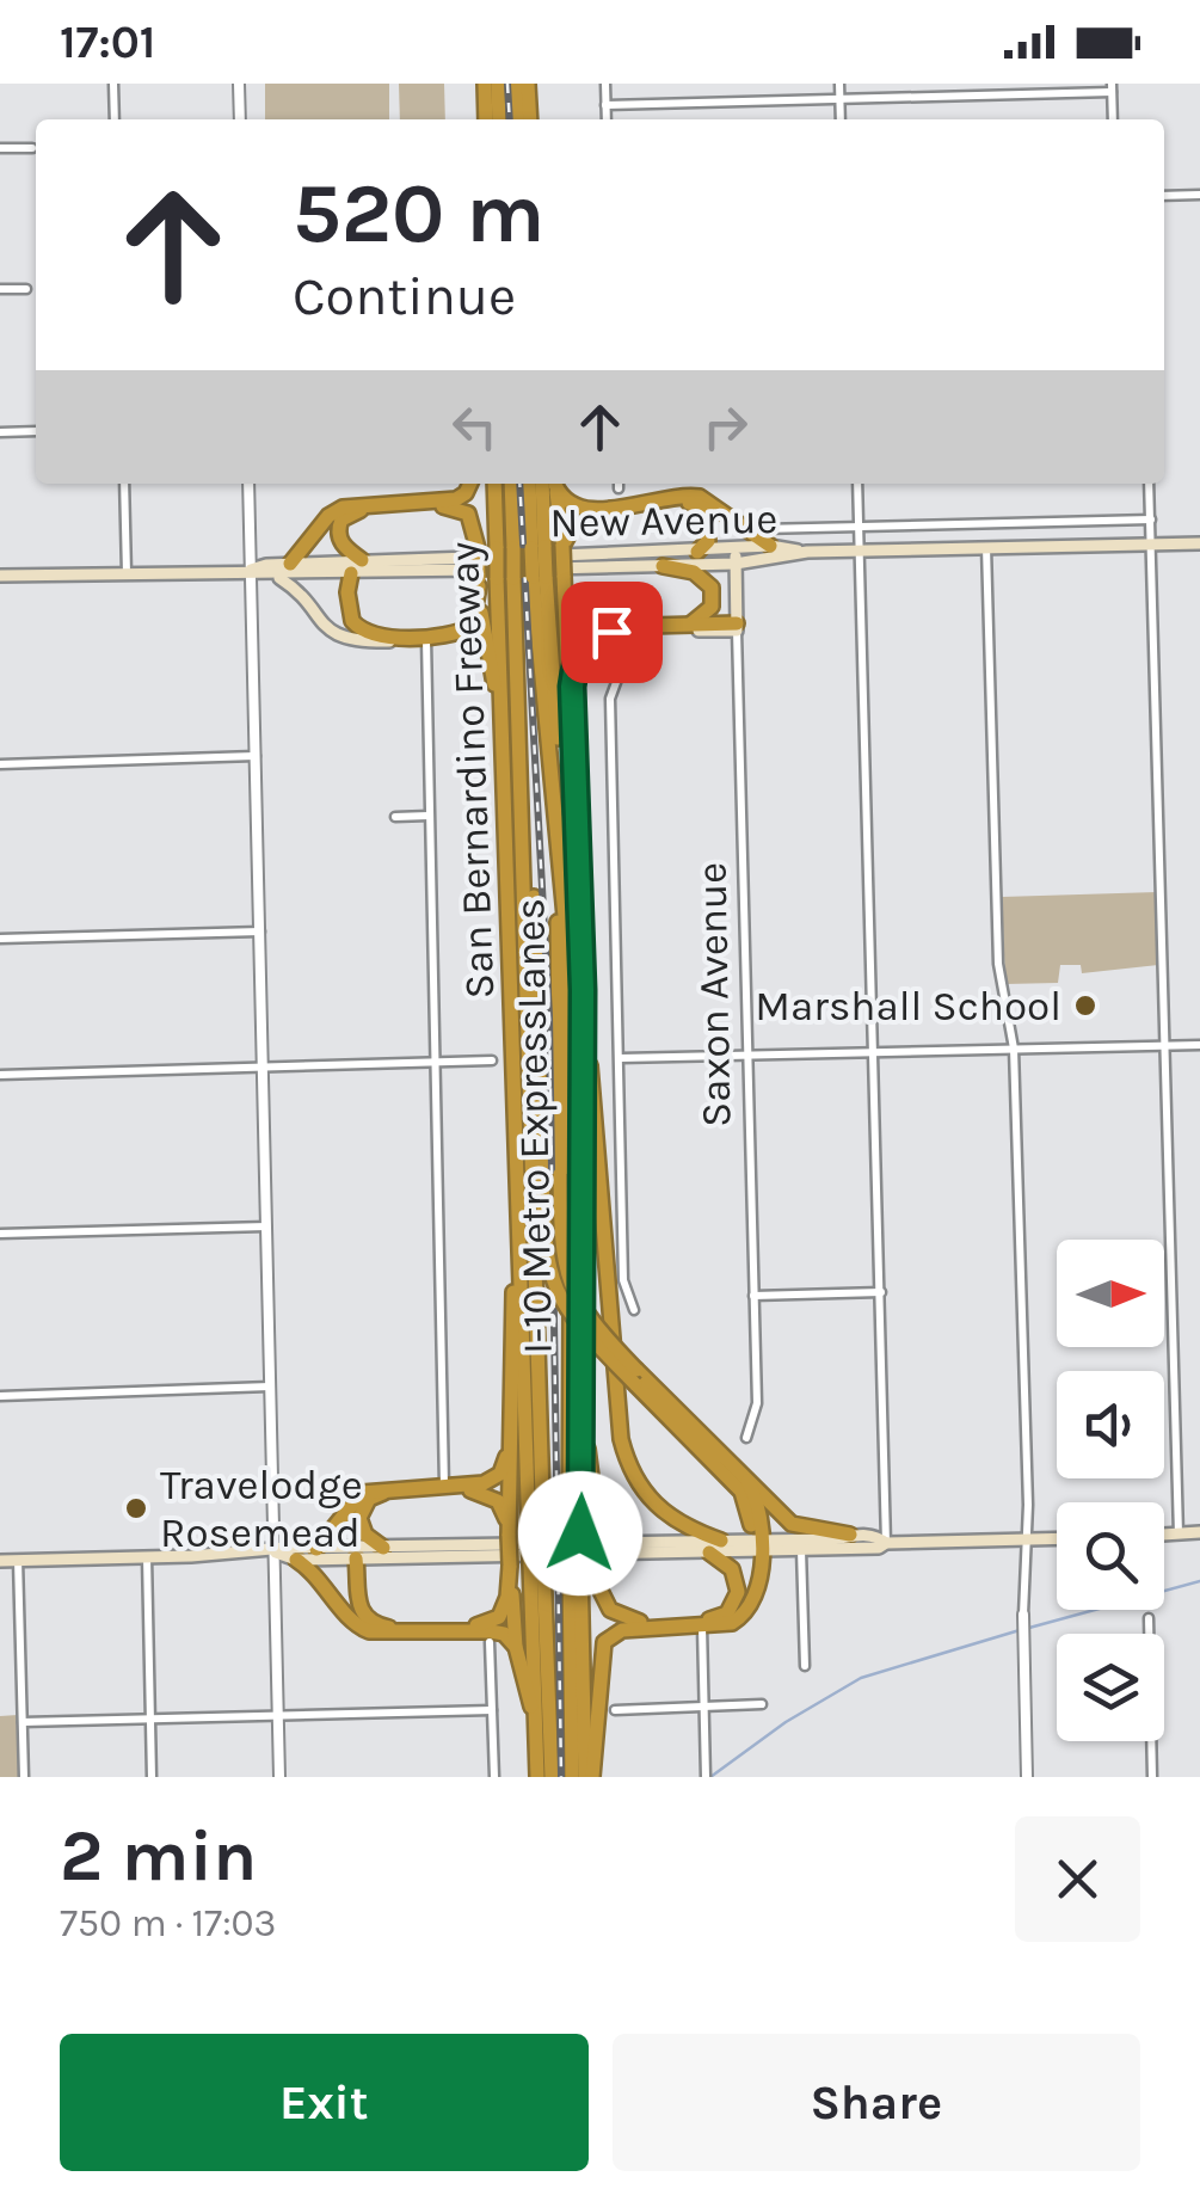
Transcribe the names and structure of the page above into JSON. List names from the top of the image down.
{
  "streets": {
    "highway": ["San Bernardino Freeway", "I-10 Metro ExpressLanes"],
    "main road": ["New Avenue", "Saxon Avenue"]
  },
  "crossings": [
    ["New Avenue", "Saxon Avenue"],
    ["San Bernardino Freeway", "I-10 Metro ExpressLanes"]
  ],
  "places": ["Marshall School", "Travelodge Rosemead"],
  "north": "right",
  "page": {
    "status": "17:01",
    "turn": ["520 m", "Continue"],
    "heading": ["2 min", "750 m · 17:03"],
    "buttons": ["Exit", "Share"]
  }
}
